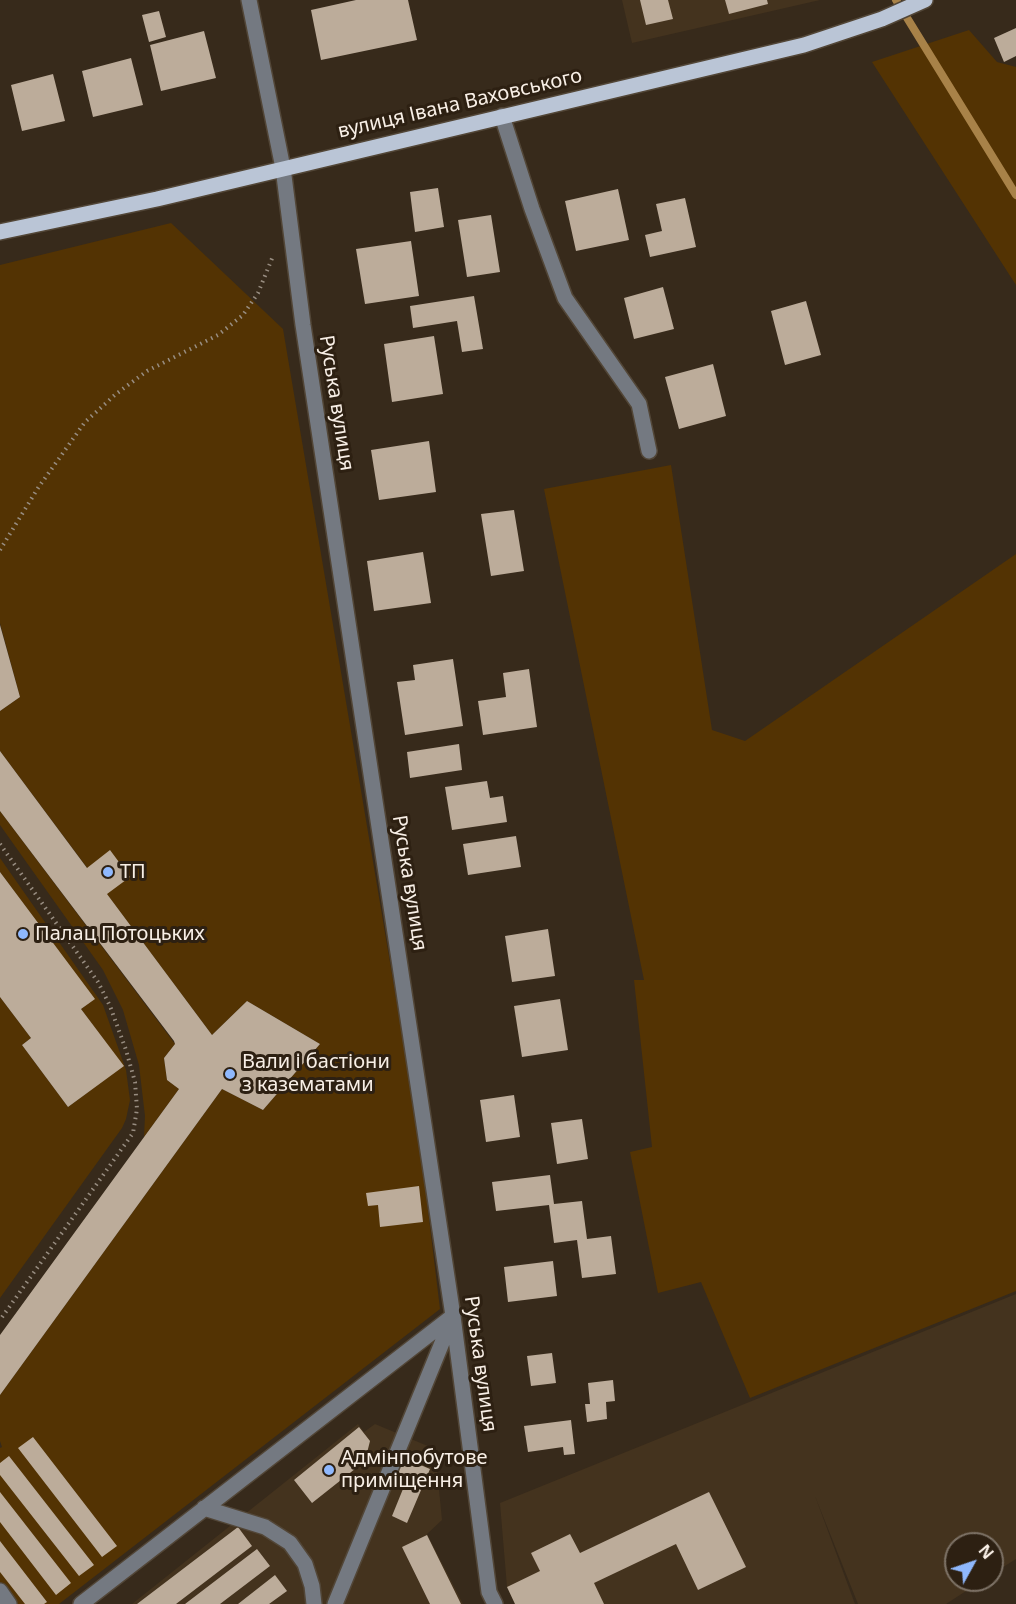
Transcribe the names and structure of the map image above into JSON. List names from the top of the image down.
{
  "streets": {
    "main road": ["вулиця Івана Ваховського"],
    "street": ["Руська вулиця"]
  },
  "crossings": [
    ["вулиця Івана Ваховського", "Руська вулиця"]
  ],
  "places": [
    "ТП",
    "Палац Потоцьких",
    "Вали і бастіони з казематами",
    "Адмінпобутове приміщення"
  ],
  "north": "top right"
}
